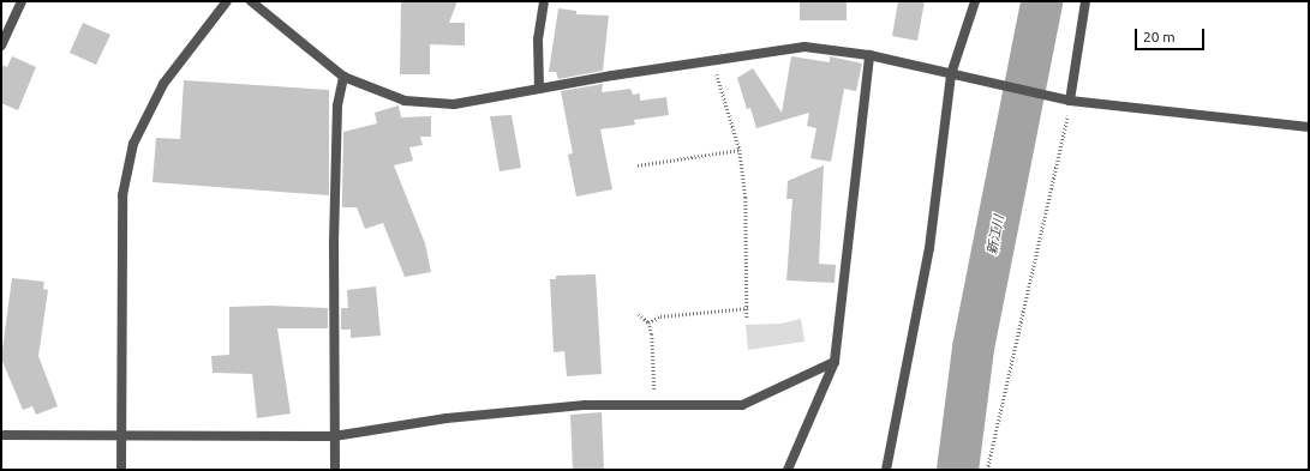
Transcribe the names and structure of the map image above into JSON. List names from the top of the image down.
{
  "water": ["新江川"],
  "scale_bar": "20 m"
}
